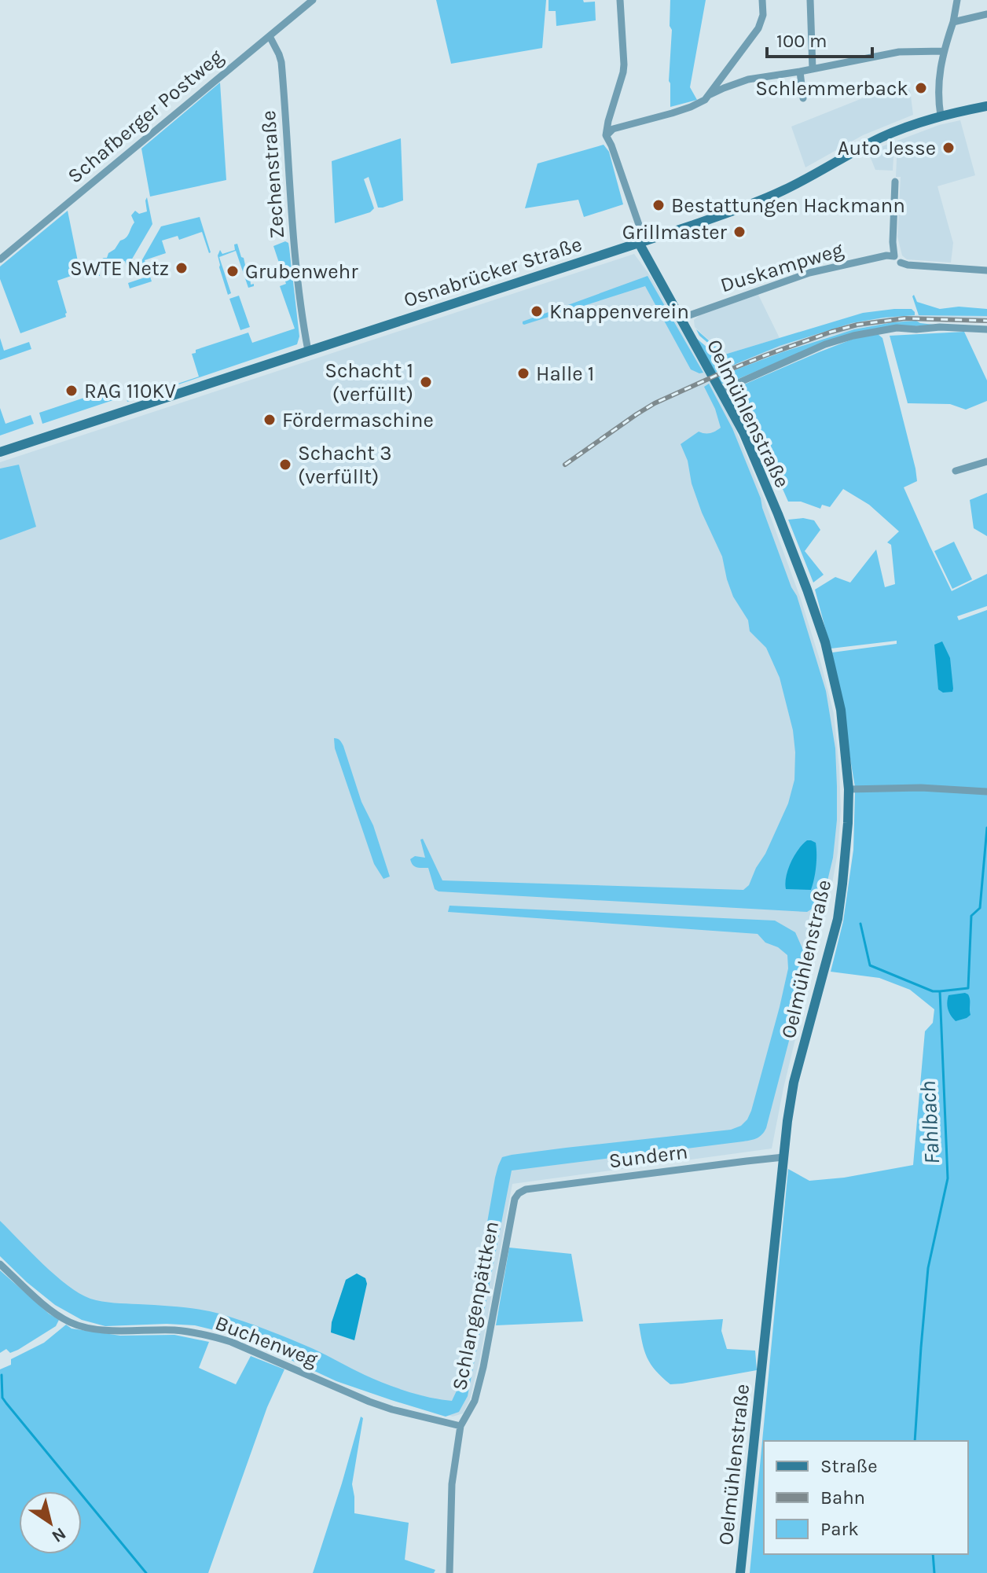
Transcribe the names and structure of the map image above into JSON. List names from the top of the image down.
{
  "streets": {
    "street": [
      "Schafberger Postweg",
      "Zechenstraße",
      "Duskampweg",
      "Osnabrücker Straße",
      "Oelmühlenstraße",
      "Sundern",
      "Schlangenpättken",
      "Buchenweg"
    ]
  },
  "crossings": [
    ["Schafberger Postweg", "Zechenstraße"],
    ["Zechenstraße", "Osnabrücker Straße"],
    ["Duskampweg", "Oelmühlenstraße"],
    ["Osnabrücker Straße", "Oelmühlenstraße"],
    ["Oelmühlenstraße", "Sundern"],
    ["Sundern", "Schlangenpättken"],
    ["Schlangenpättken", "Buchenweg"]
  ],
  "water": ["Fahlbach"],
  "places": [
    "Schlemmerback",
    "Auto Jesse",
    "Bestattungen Hackmann",
    "Grillmaster",
    "SWTE Netz",
    "Grubenwehr",
    "Knappenverein",
    "Halle 1",
    "Schacht 1 (verfüllt)",
    "RAG 110KV",
    "Fördermaschine",
    "Schacht 3 (verfüllt)"
  ],
  "legend": ["Straße", "Bahn", "Park"],
  "scale_bar": "100 m",
  "north": "bottom right"
}
